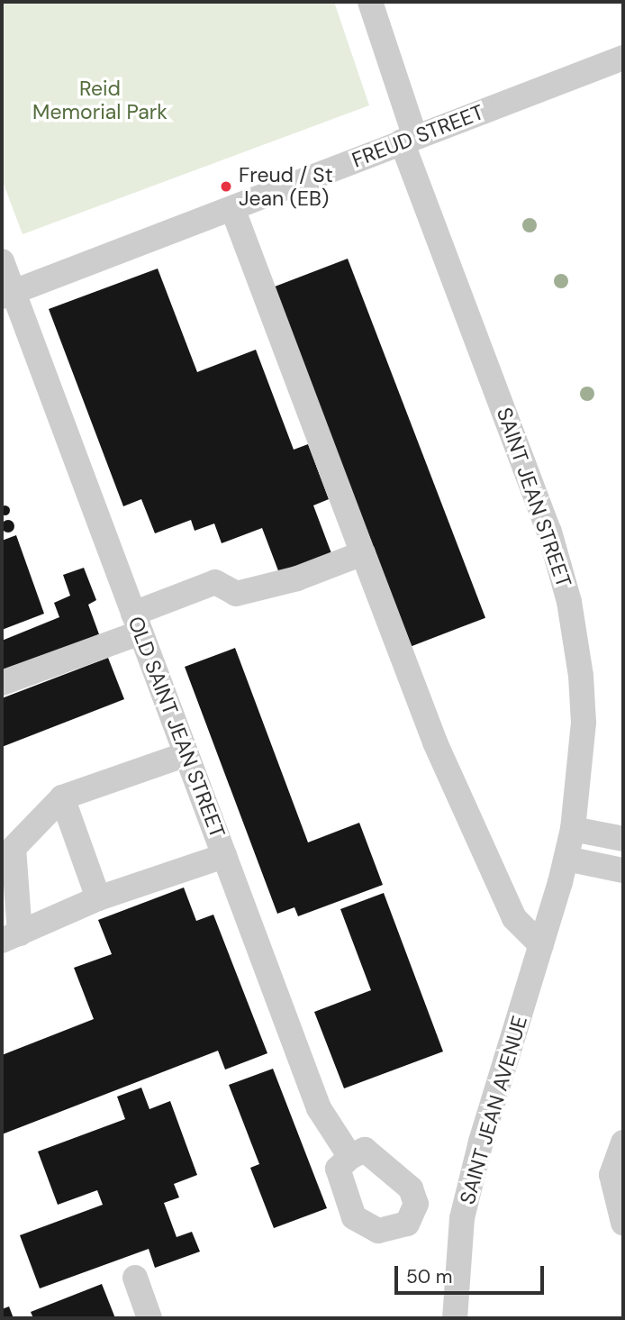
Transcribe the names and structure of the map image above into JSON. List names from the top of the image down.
{
  "streets": {
    "street": [
      "FREUD STREET",
      "SAINT JEAN STREET",
      "OLD SAINT JEAN STREET",
      "SAINT JEAN AVENUE"
    ]
  },
  "crossings": [
    ["FREUD STREET", "SAINT JEAN STREET"],
    ["FREUD STREET", "OLD SAINT JEAN STREET"],
    ["SAINT JEAN STREET", "SAINT JEAN AVENUE"]
  ],
  "parks": ["Reid Memorial Park"],
  "places": ["Freud / St Jean (EB)"],
  "scale_bar": "50 m"
}
